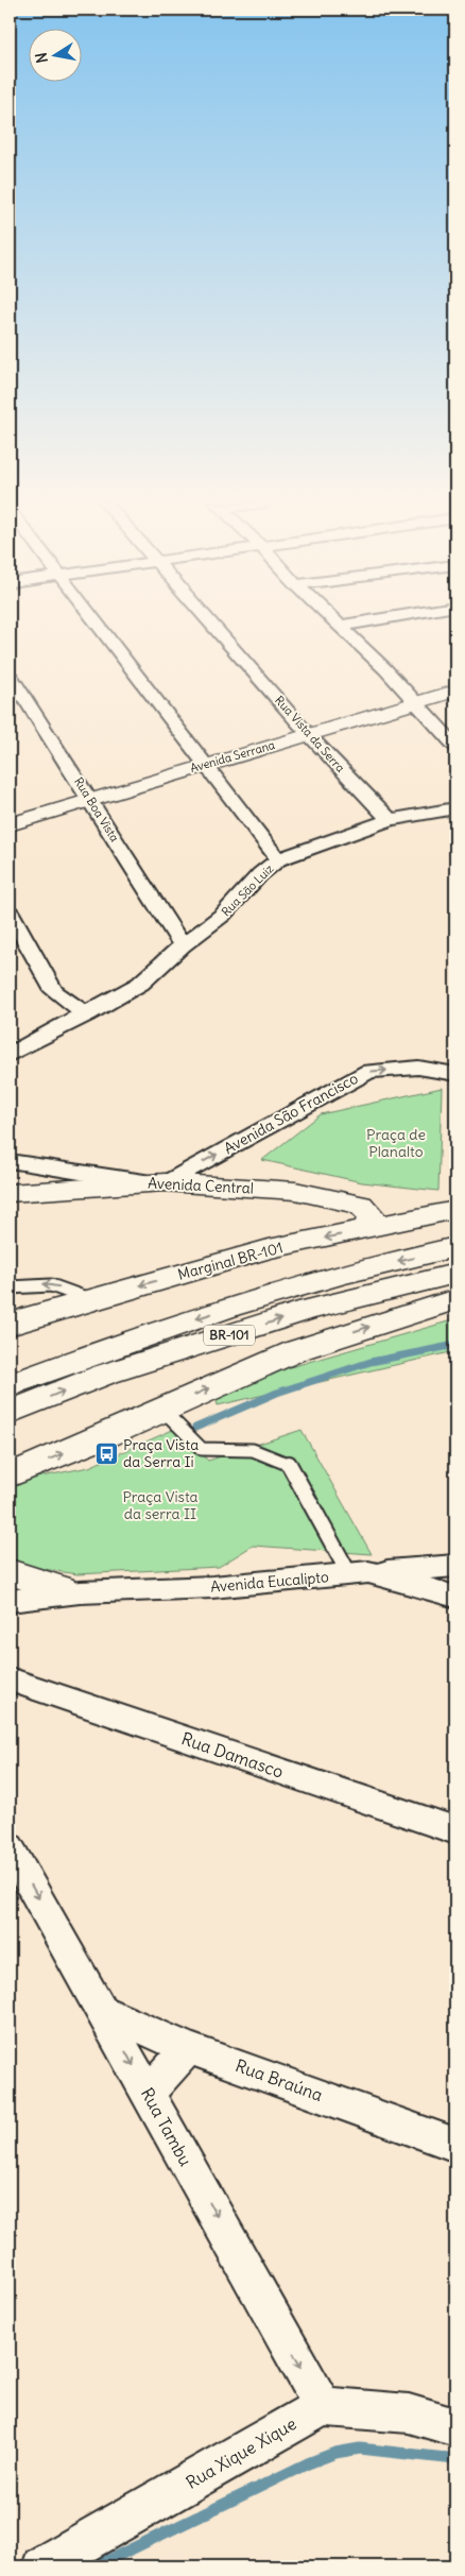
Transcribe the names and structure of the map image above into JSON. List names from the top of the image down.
{
  "streets": {
    "street": [
      "Rua Vista da Serra",
      "Avenida Serrana",
      "Rua Boa Vista",
      "Rua São Luiz",
      "Avenida São Francisco",
      "Avenida Central",
      "Marginal BR-101",
      "BR-101",
      "Avenida Eucalipto",
      "Rua Damasco",
      "Rua Braúna",
      "Rua Tambu",
      "Rua Xique Xique"
    ]
  },
  "crossings": [
    ["Rua Vista da Serra", "Avenida Serrana"],
    ["Rua Vista da Serra", "Rua São Luiz"],
    ["Avenida Serrana", "Rua Boa Vista"],
    ["Rua Boa Vista", "Rua São Luiz"],
    ["Avenida São Francisco", "Avenida Central"],
    ["Avenida Central", "Marginal BR-101"],
    ["Rua Braúna", "Rua Tambu"],
    ["Rua Tambu", "Rua Xique Xique"]
  ],
  "one_way": ["Rua Tambu"],
  "parks": ["Praça de Planalto", "Praça Vista da serra II"],
  "places": {
    "bus stop": ["Praça Vista da Serra Ii"]
  },
  "north": "left"
}
